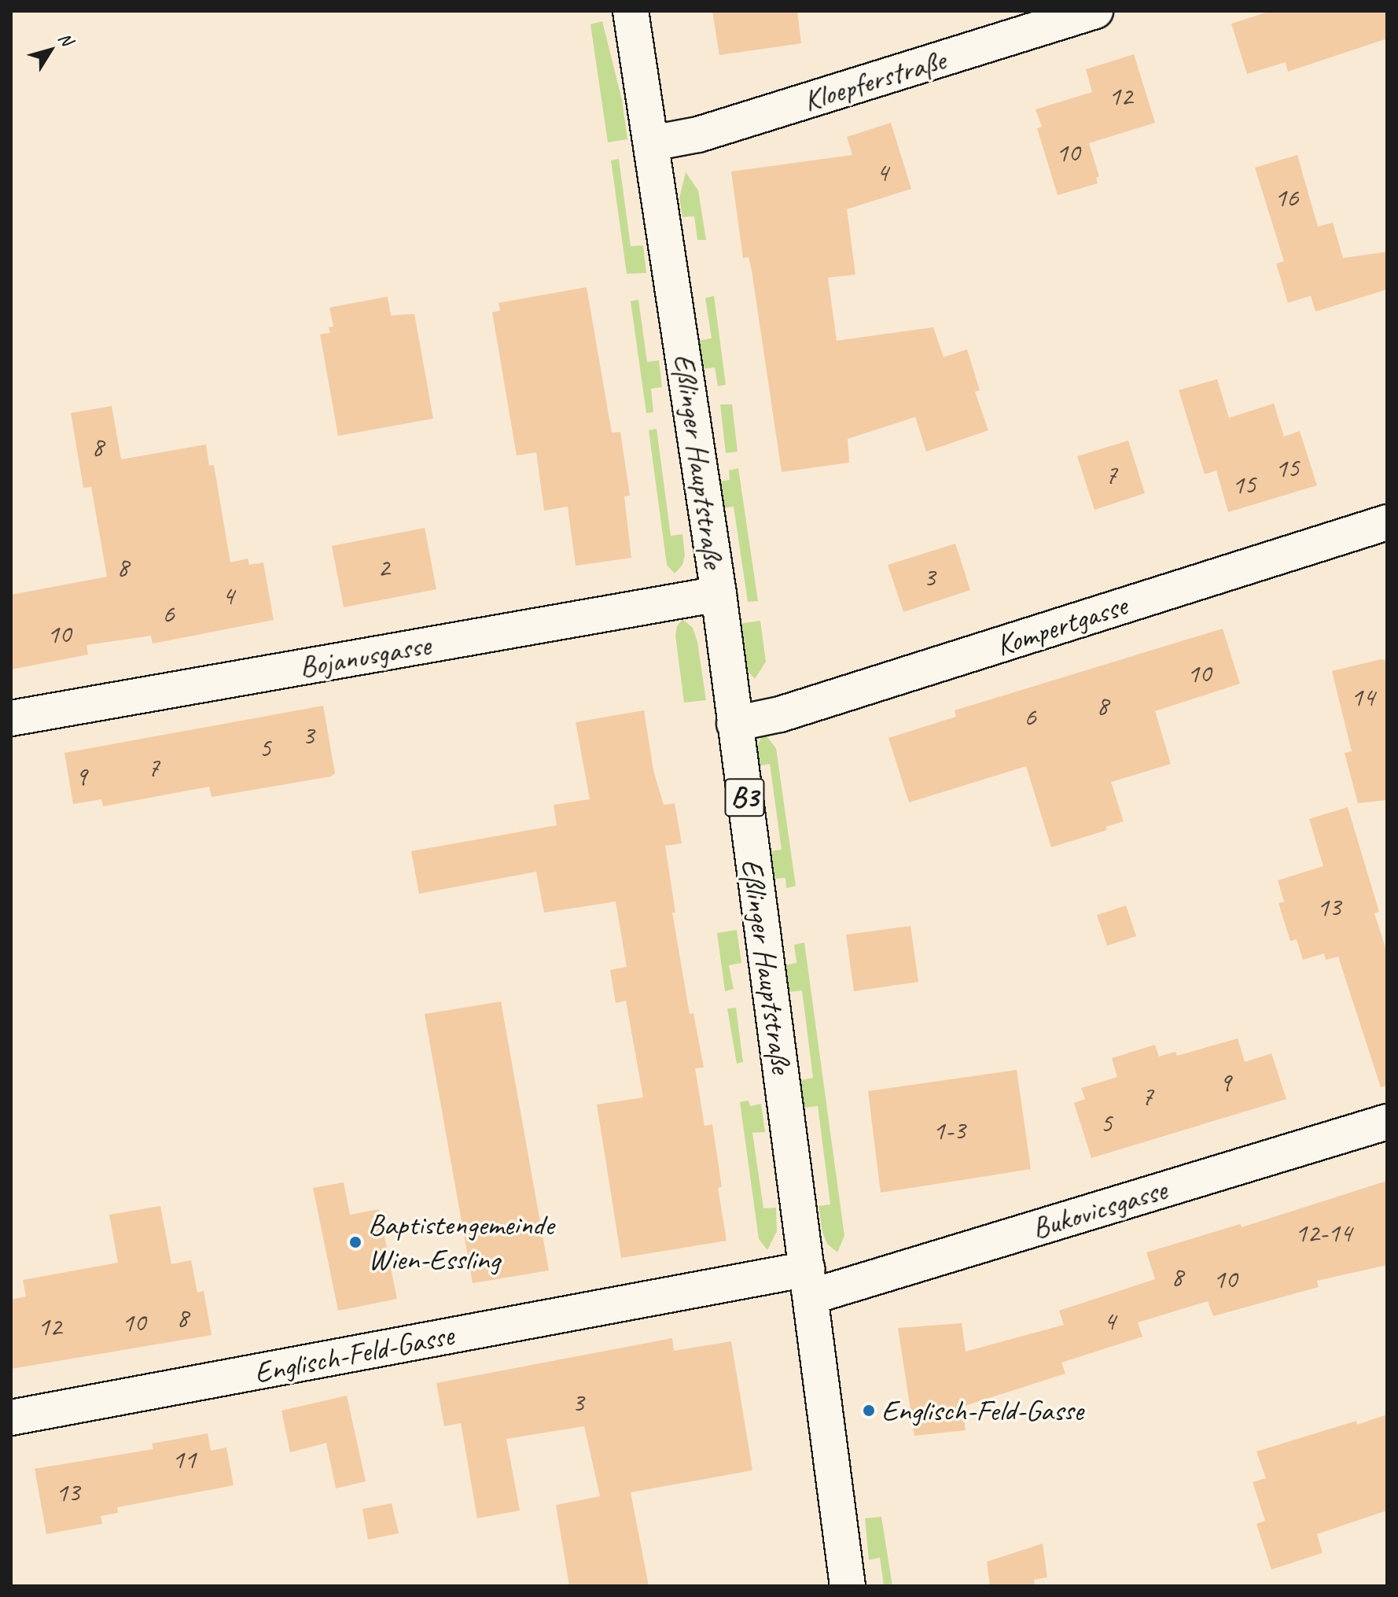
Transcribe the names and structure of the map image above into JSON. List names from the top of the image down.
{
  "streets": {
    "street": [
      "Kloepferstraße",
      "Eßlinger Hauptstraße",
      "Kompertgasse",
      "Bojanusgasse",
      "B3",
      "Bukovicsgasse",
      "Englisch-Feld-Gasse"
    ]
  },
  "crossings": [
    ["Kloepferstraße", "Eßlinger Hauptstraße"],
    ["Eßlinger Hauptstraße", "Kompertgasse"],
    ["Eßlinger Hauptstraße", "Bojanusgasse"],
    ["Eßlinger Hauptstraße", "Bukovicsgasse"],
    ["Eßlinger Hauptstraße", "Englisch-Feld-Gasse"],
    ["Bukovicsgasse", "Englisch-Feld-Gasse"]
  ],
  "places": ["Baptistengemeinde Wien-Essling", "Englisch-Feld-Gasse"],
  "house_numbers": [
    "12",
    "10",
    "4",
    "16",
    "8",
    "15",
    "7",
    "15",
    "8",
    "2",
    "3",
    "4",
    "6",
    "10",
    "10",
    "14",
    "8",
    "6",
    "3",
    "5",
    "7",
    "9",
    "13",
    "9",
    "7",
    "5",
    "1-3",
    "12-14",
    "8",
    "10",
    "8",
    "4",
    "10",
    "12",
    "3",
    "11",
    "13"
  ],
  "north": "top right"
}
